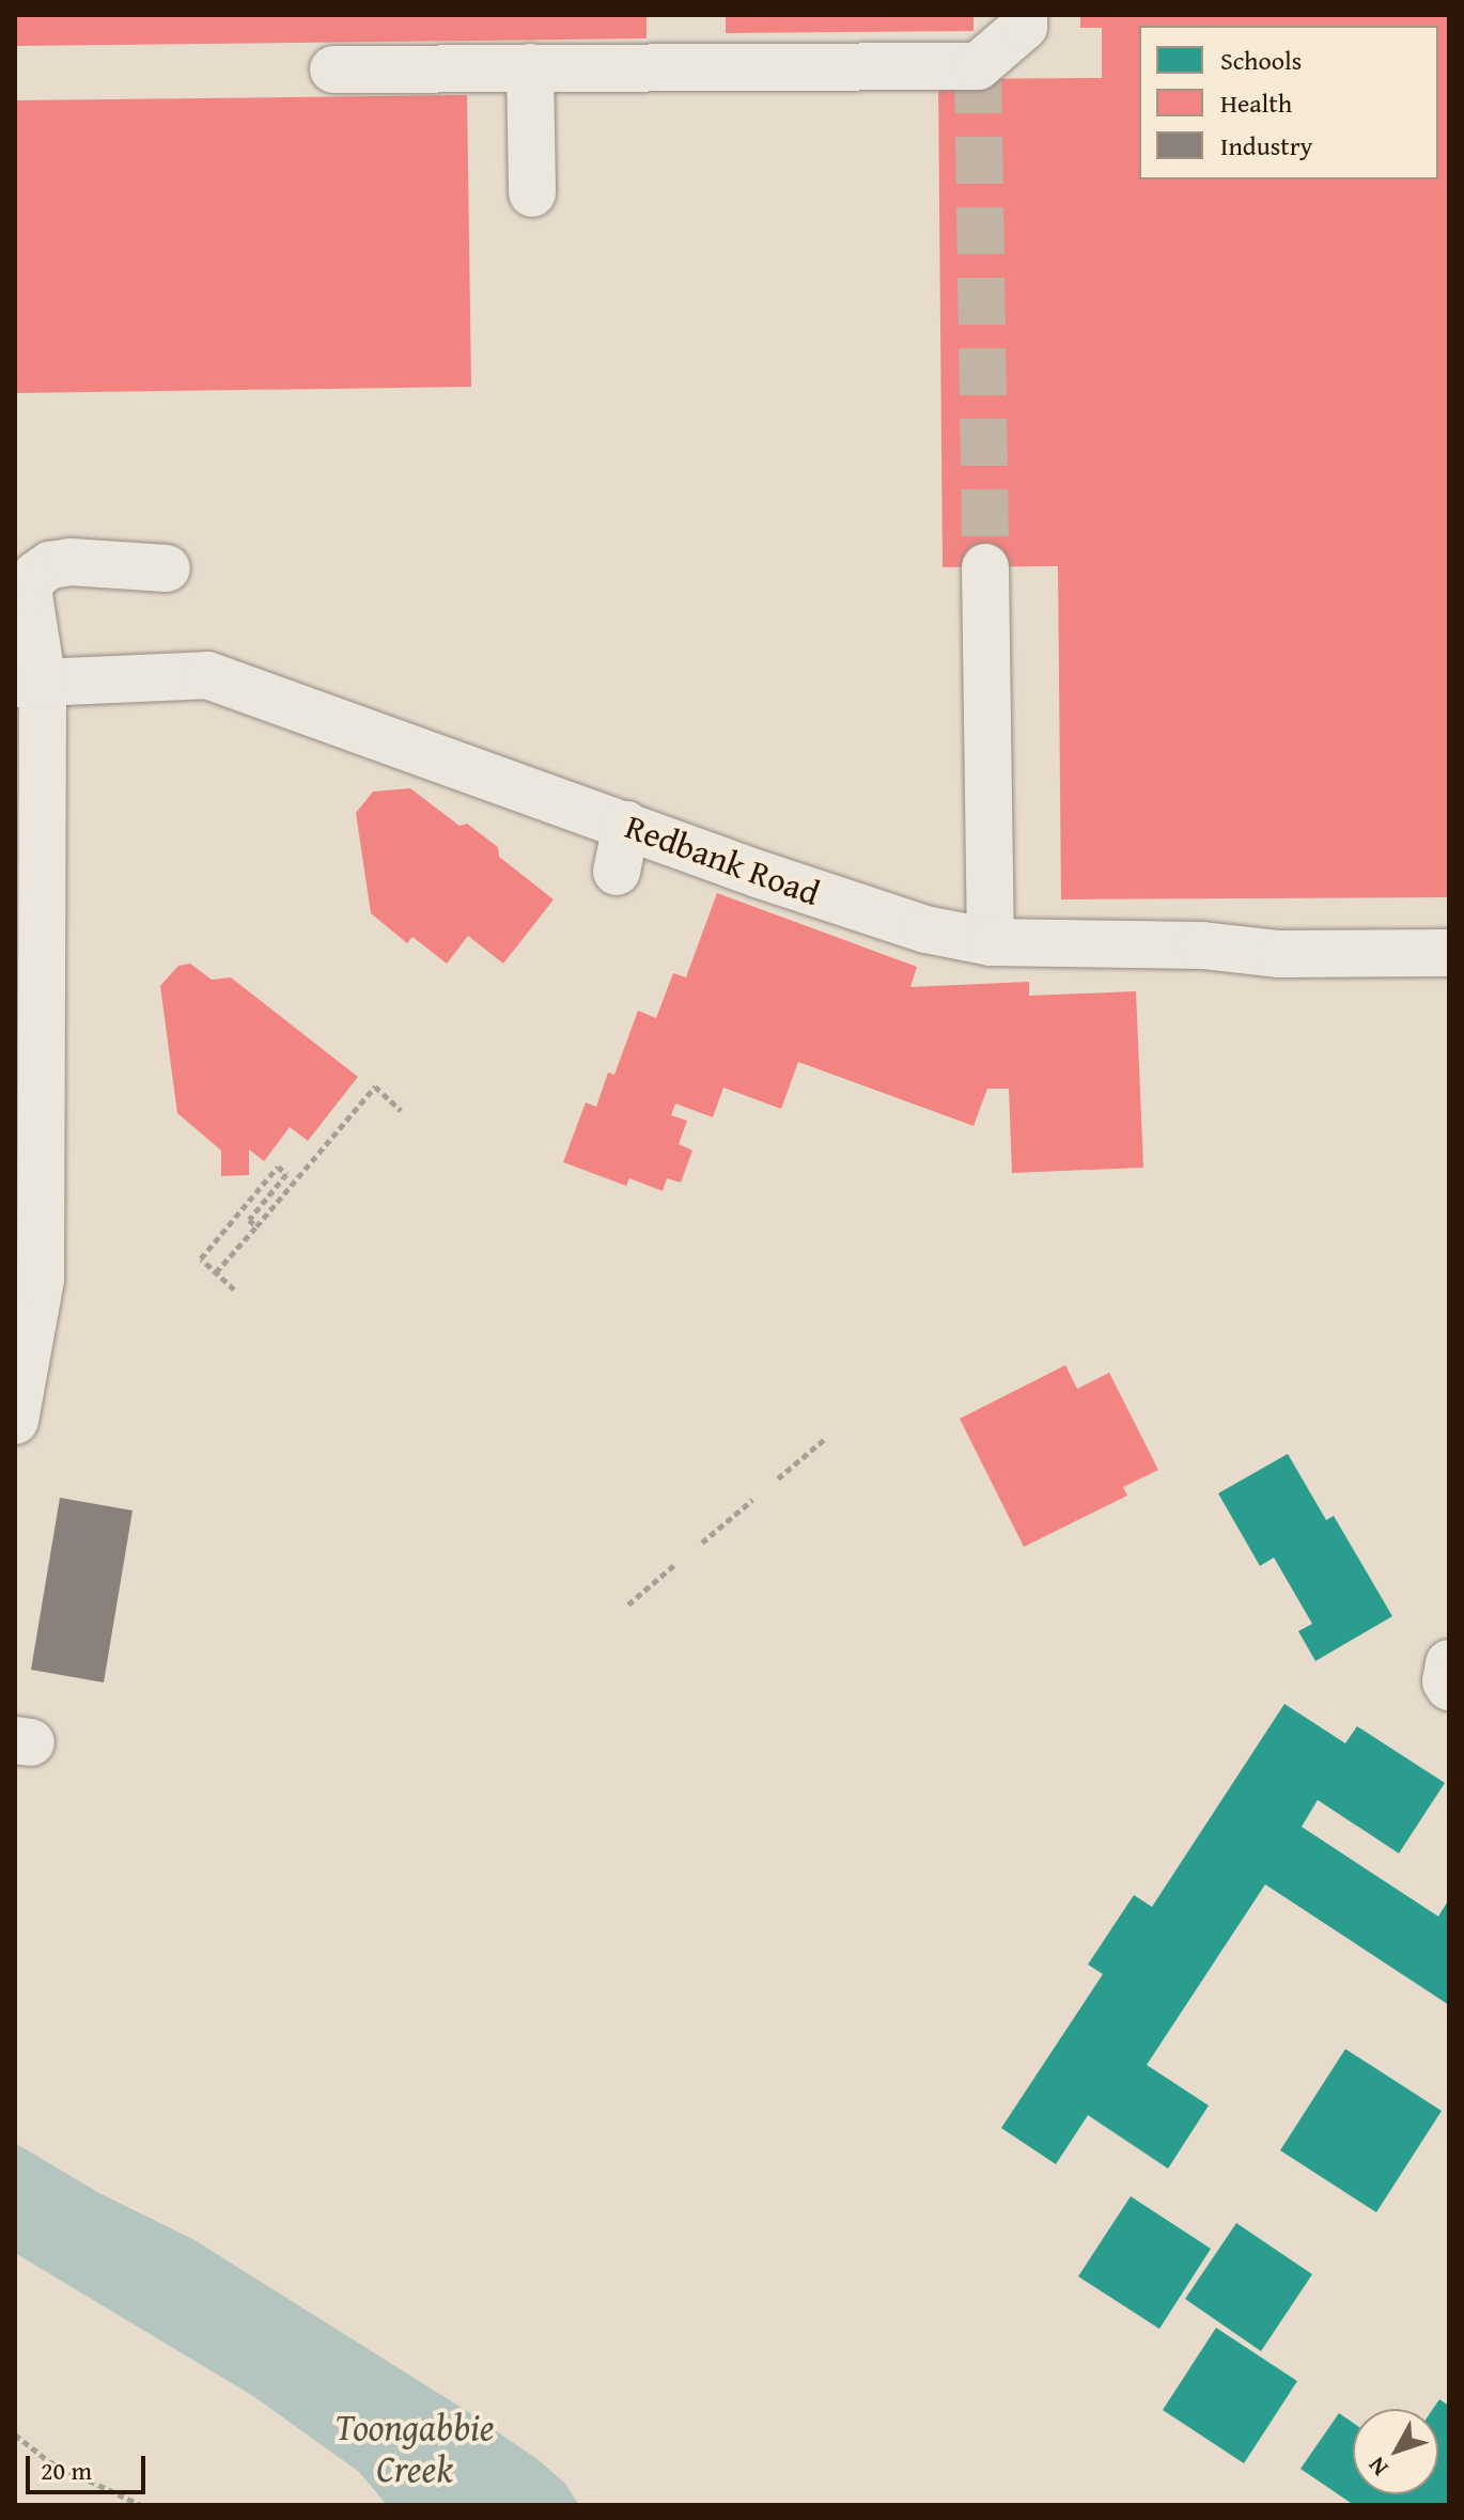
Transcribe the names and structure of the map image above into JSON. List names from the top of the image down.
{
  "streets": {
    "street": ["Redbank Road"]
  },
  "water": ["Toongabbie Creek"],
  "legend": ["Schools", "Health", "Industry"],
  "scale_bar": "20 m",
  "north": "bottom left"
}
